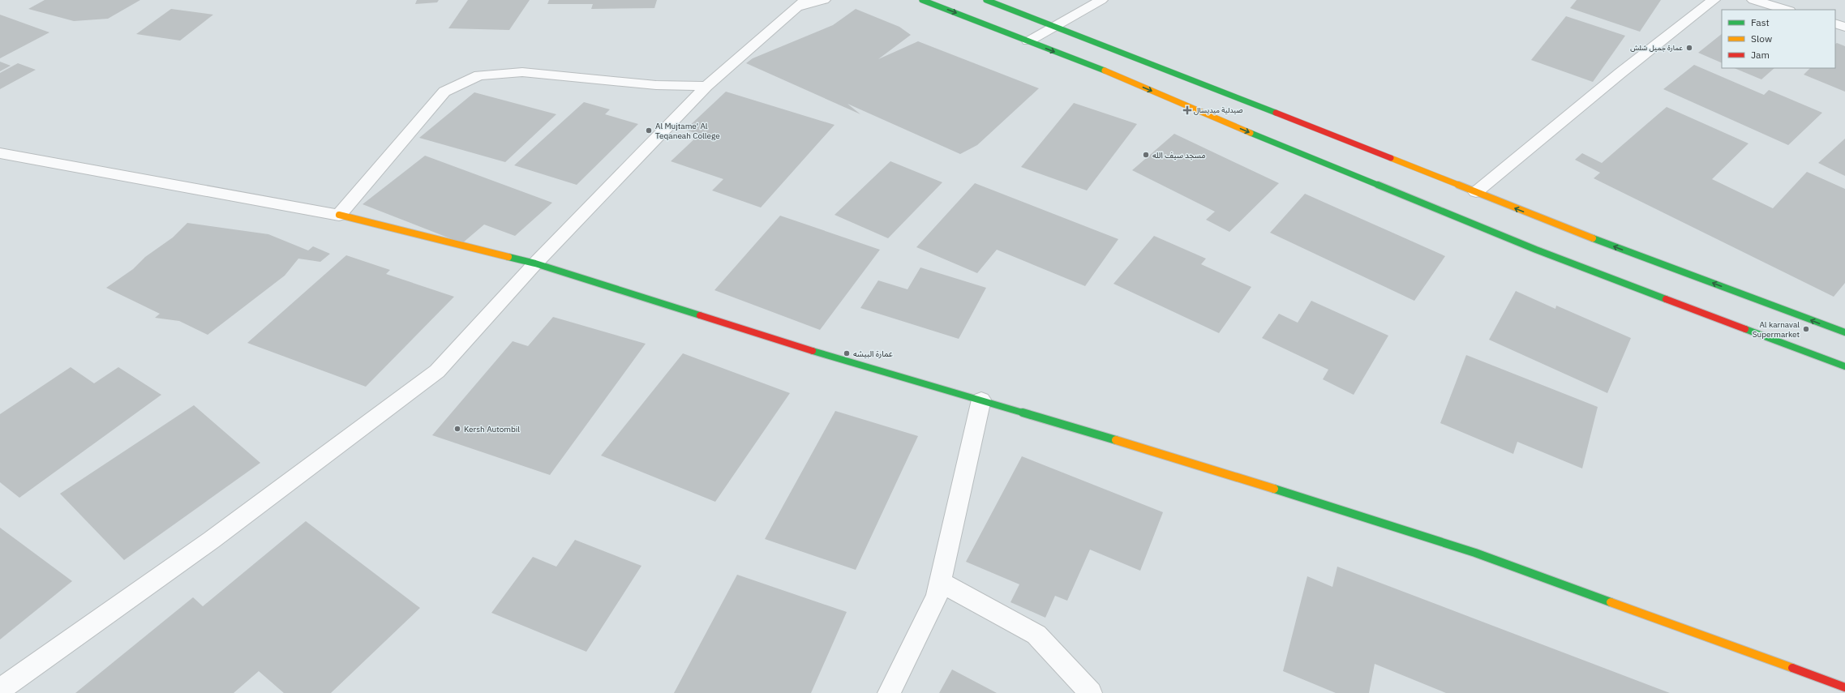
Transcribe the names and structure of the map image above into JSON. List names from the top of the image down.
{
  "places": {
    "other": [
      "عمارة جميل شلش",
      "Al Mujtame' Al Teqaneah College",
      "مسجد سيف الله",
      "Al karnaval Supermarket",
      "عمارة البيشه",
      "Kersh Autombil"
    ],
    "health": ["صيدلية ميديسال"]
  },
  "legend": ["Fast", "Slow", "Jam"]
}
